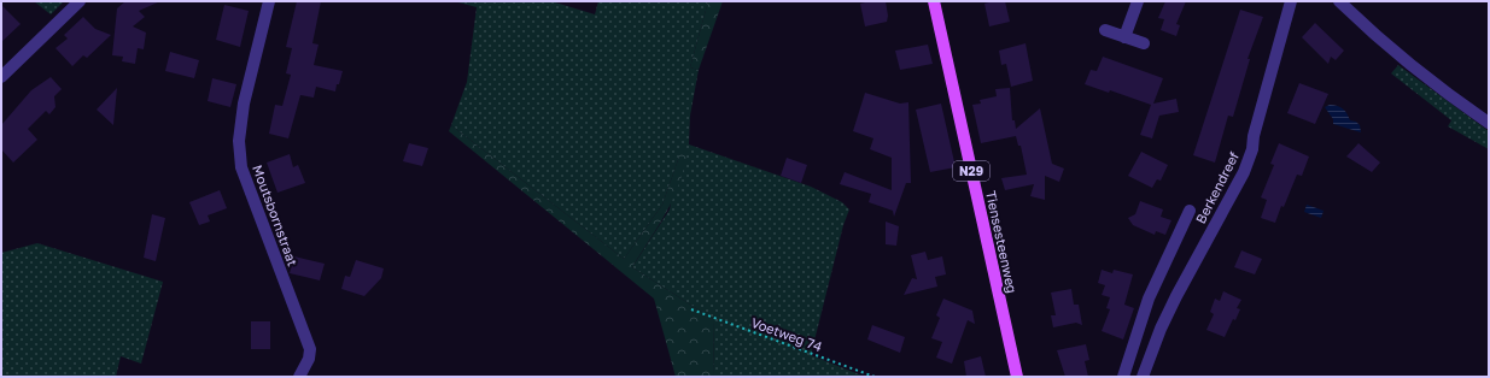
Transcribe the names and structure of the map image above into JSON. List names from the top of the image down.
{
  "streets": {
    "main road": ["N29", "Tiensesteenweg"],
    "street": ["Berkendreef", "Moutsbornstraat"],
    "path": ["Voetweg 74"]
  }
}
